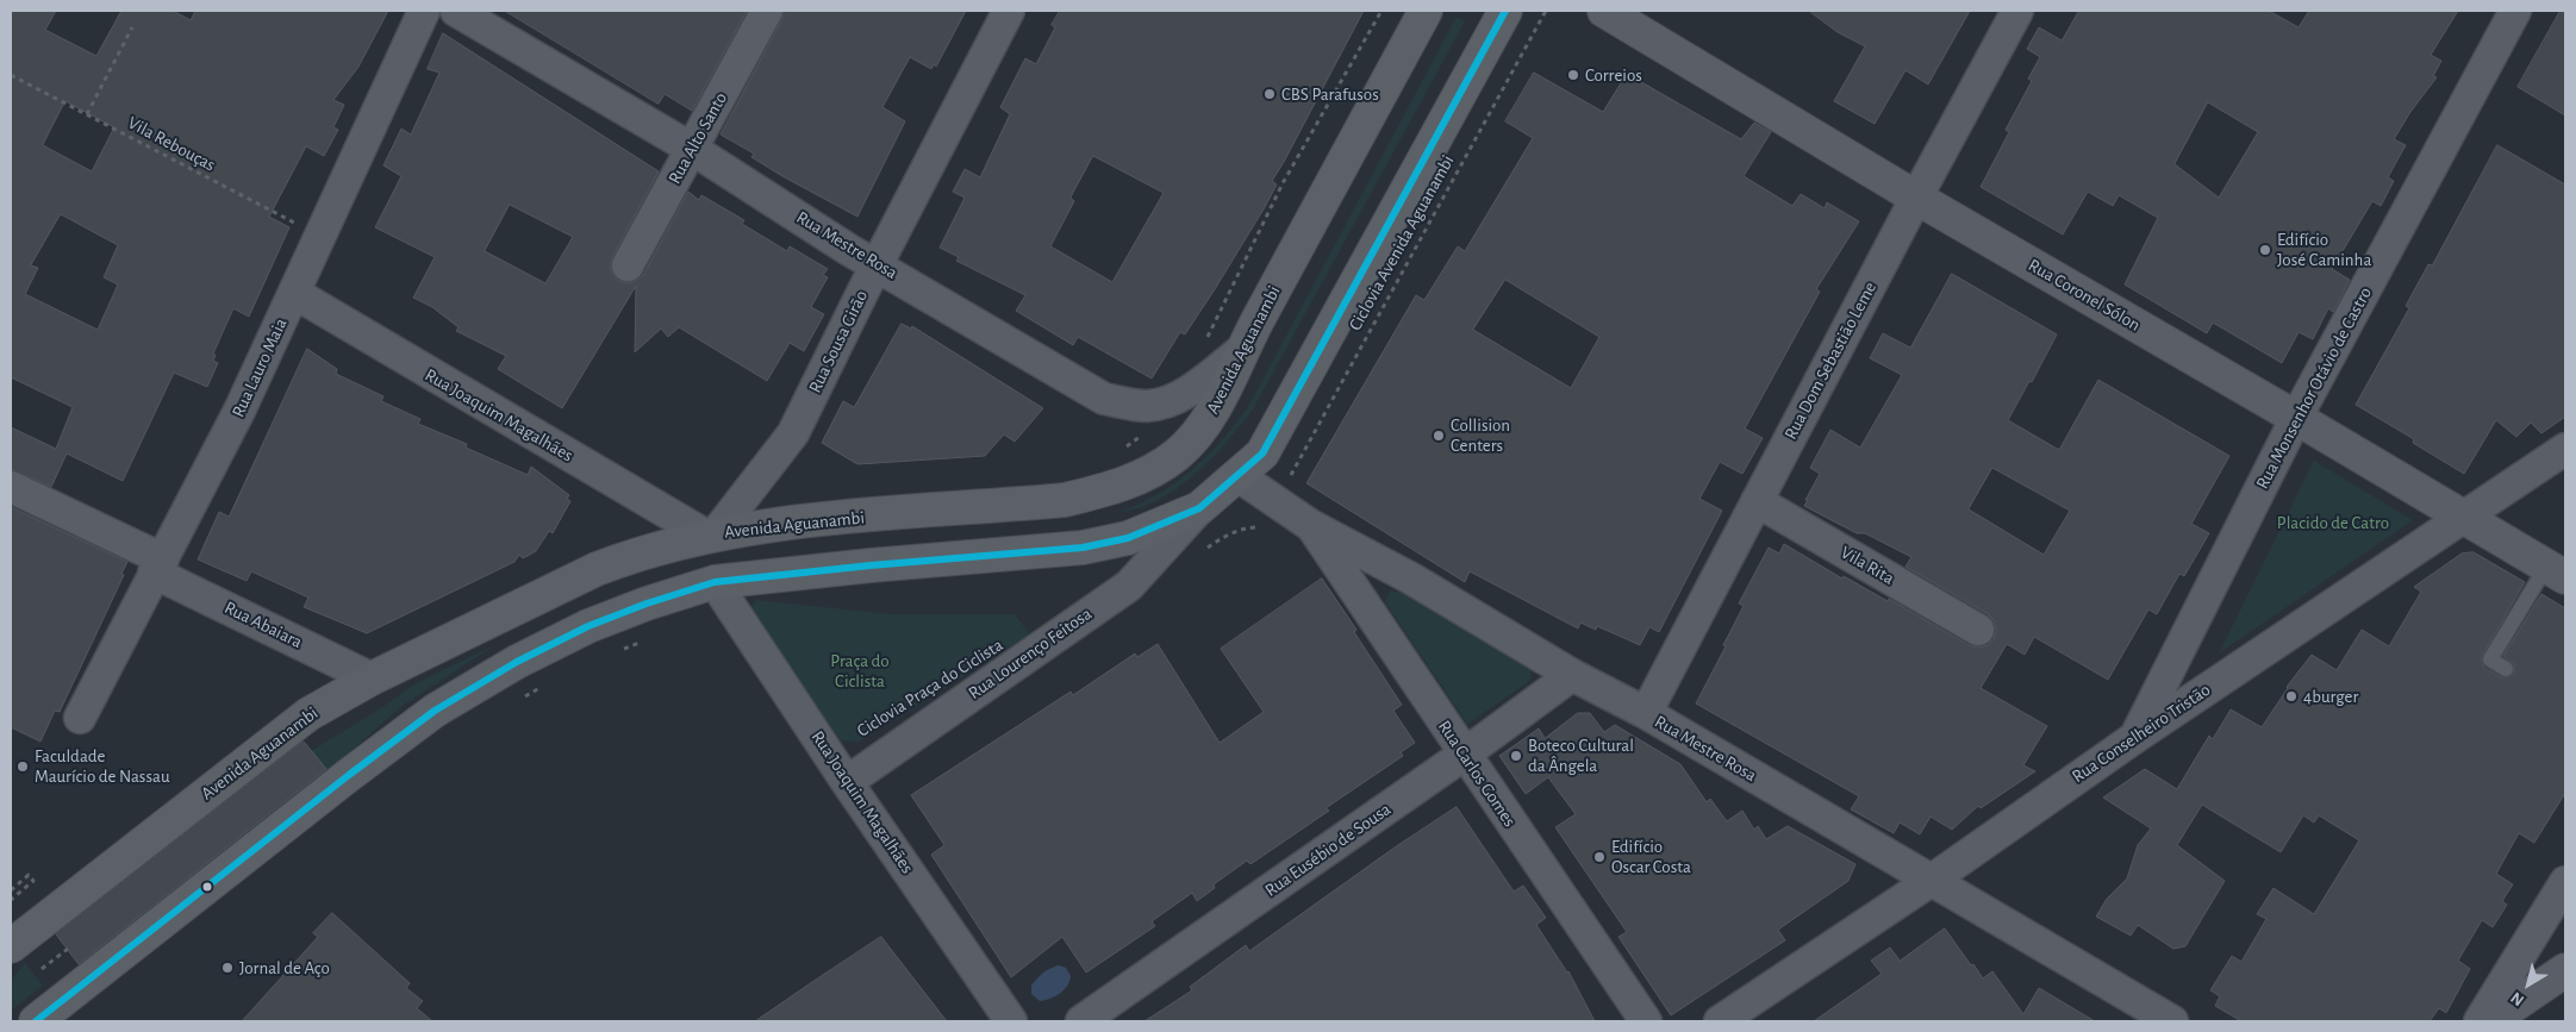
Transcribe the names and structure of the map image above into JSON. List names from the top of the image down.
{
  "streets": {
    "main road": ["Avenida Aguanambi"],
    "street": [
      "Rua Alto Santo",
      "Rua Mestre Rosa",
      "Rua Coronel Sólon",
      "Rua Sousa Girão",
      "Rua Dom Sebastião Leme",
      "Rua Lauro Maia",
      "Rua Monsenhor Otávio de Castro",
      "Rua Joaquim Magalhães",
      "Vila Rita",
      "Rua Abaiara",
      "Rua Lourenço Feitosa",
      "Rua Conselheiro Tristão",
      "Rua Carlos Gomes",
      "Rua Eusébio de Sousa"
    ],
    "path": ["Vila Rebouças", "Ciclovia Avenida Aguanambi"]
  },
  "crossings": [
    ["Rua Alto Santo", "Rua Mestre Rosa"],
    ["Vila Rebouças", "Rua Lauro Maia"],
    ["Rua Mestre Rosa", "Rua Sousa Girão"],
    ["Rua Mestre Rosa", "Avenida Aguanambi"],
    ["Rua Mestre Rosa", "Rua Dom Sebastião Leme"],
    ["Rua Mestre Rosa", "Rua Conselheiro Tristão"],
    ["Rua Mestre Rosa", "Rua Carlos Gomes"],
    ["Rua Mestre Rosa", "Rua Eusébio de Sousa"],
    ["Rua Coronel Sólon", "Rua Dom Sebastião Leme"],
    ["Rua Coronel Sólon", "Rua Monsenhor Otávio de Castro"],
    ["Rua Coronel Sólon", "Rua Conselheiro Tristão"],
    ["Rua Sousa Girão", "Avenida Aguanambi"],
    ["Rua Sousa Girão", "Rua Joaquim Magalhães"],
    ["Avenida Aguanambi", "Rua Joaquim Magalhães"],
    ["Avenida Aguanambi", "Rua Abaiara"],
    ["Rua Dom Sebastião Leme", "Vila Rita"],
    ["Rua Lauro Maia", "Rua Joaquim Magalhães"],
    ["Rua Lauro Maia", "Rua Abaiara"],
    ["Rua Monsenhor Otávio de Castro", "Rua Conselheiro Tristão"],
    ["Rua Joaquim Magalhães", "Rua Lourenço Feitosa"],
    ["Rua Carlos Gomes", "Rua Eusébio de Sousa"]
  ],
  "parks": ["Placido de Catro", "Praça do Ciclista"],
  "places": [
    "Correios",
    "CBS Parafusos",
    "Edifício José Caminha",
    "Collision Centers",
    "4burger",
    "Boteco Cultural da Ângela",
    "Faculdade Maurício de Nassau",
    "Edifício Oscar Costa",
    "Jornal de Aço"
  ],
  "north": "bottom left"
}
